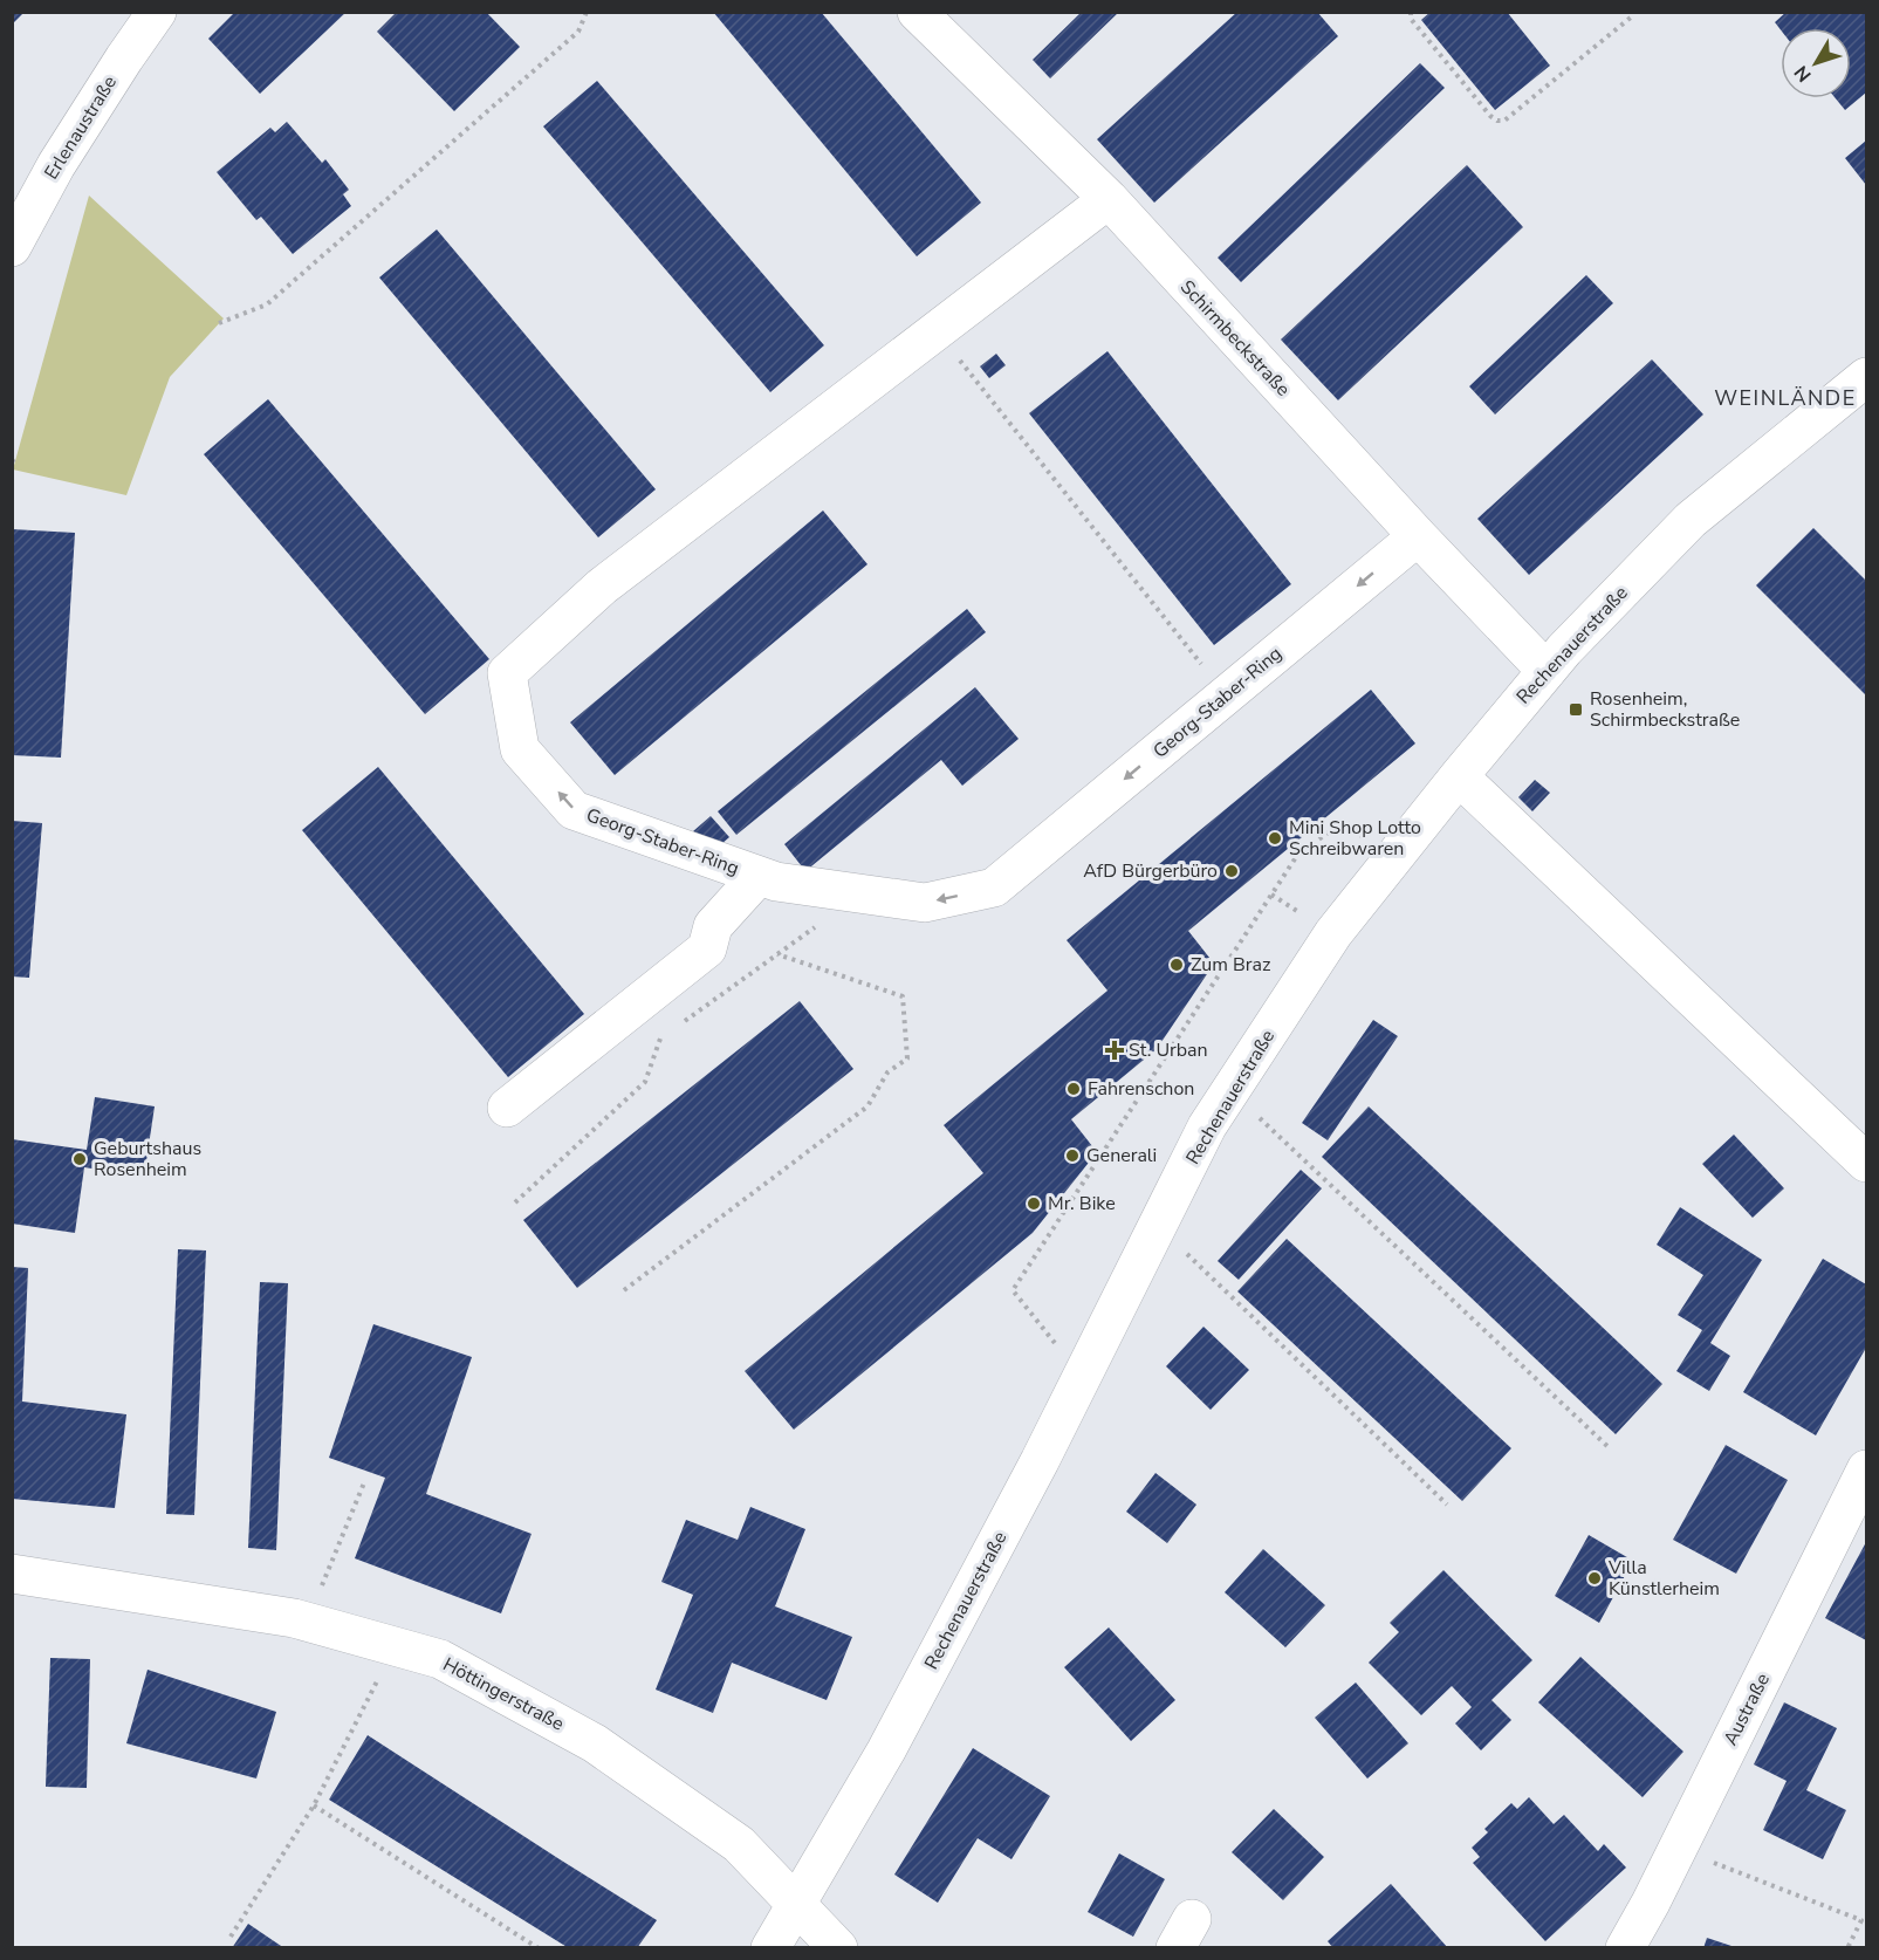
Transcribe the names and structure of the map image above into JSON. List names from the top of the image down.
{
  "streets": {
    "street": [
      "Erlenaustraße",
      "Schirmbeckstraße",
      "Rechenauerstraße",
      "Georg-Staber-Ring",
      "Höttingerstraße",
      "Austraße"
    ]
  },
  "crossings": [
    ["Schirmbeckstraße", "Rechenauerstraße"],
    ["Schirmbeckstraße", "Georg-Staber-Ring"],
    ["Rechenauerstraße", "Höttingerstraße"]
  ],
  "districts": ["WEINLÄNDE"],
  "places": {
    "transit": ["Rosenheim, Schirmbeckstraße"],
    "other": [
      "Mini Shop Lotto Schreibwaren",
      "AfD Bürgerbüro",
      "Zum Braz",
      "Fahrenschon",
      "Generali",
      "Geburtshaus Rosenheim",
      "Mr. Bike",
      "Villa Künstlerheim"
    ],
    "health": ["St. Urban"]
  },
  "north": "bottom left"
}
